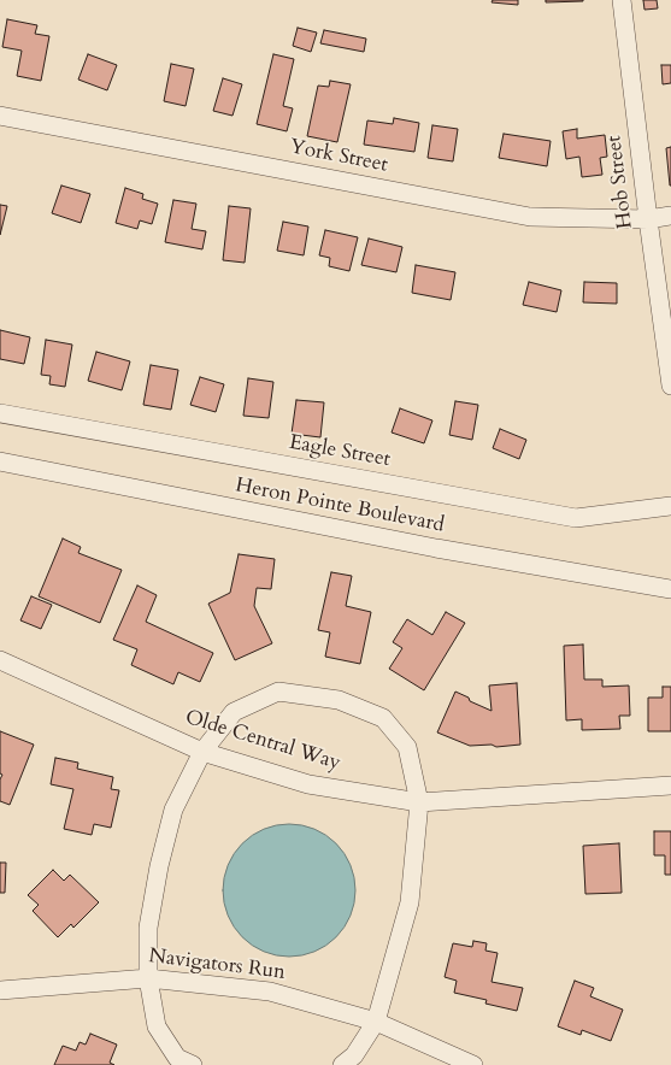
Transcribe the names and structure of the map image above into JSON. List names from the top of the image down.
{
  "streets": {
    "street": [
      "York Street",
      "Hob Street",
      "Eagle Street",
      "Heron Pointe Boulevard",
      "Olde Central Way",
      "Navigators Run"
    ]
  },
  "crossings": [
    ["York Street", "Hob Street"]
  ]
}
